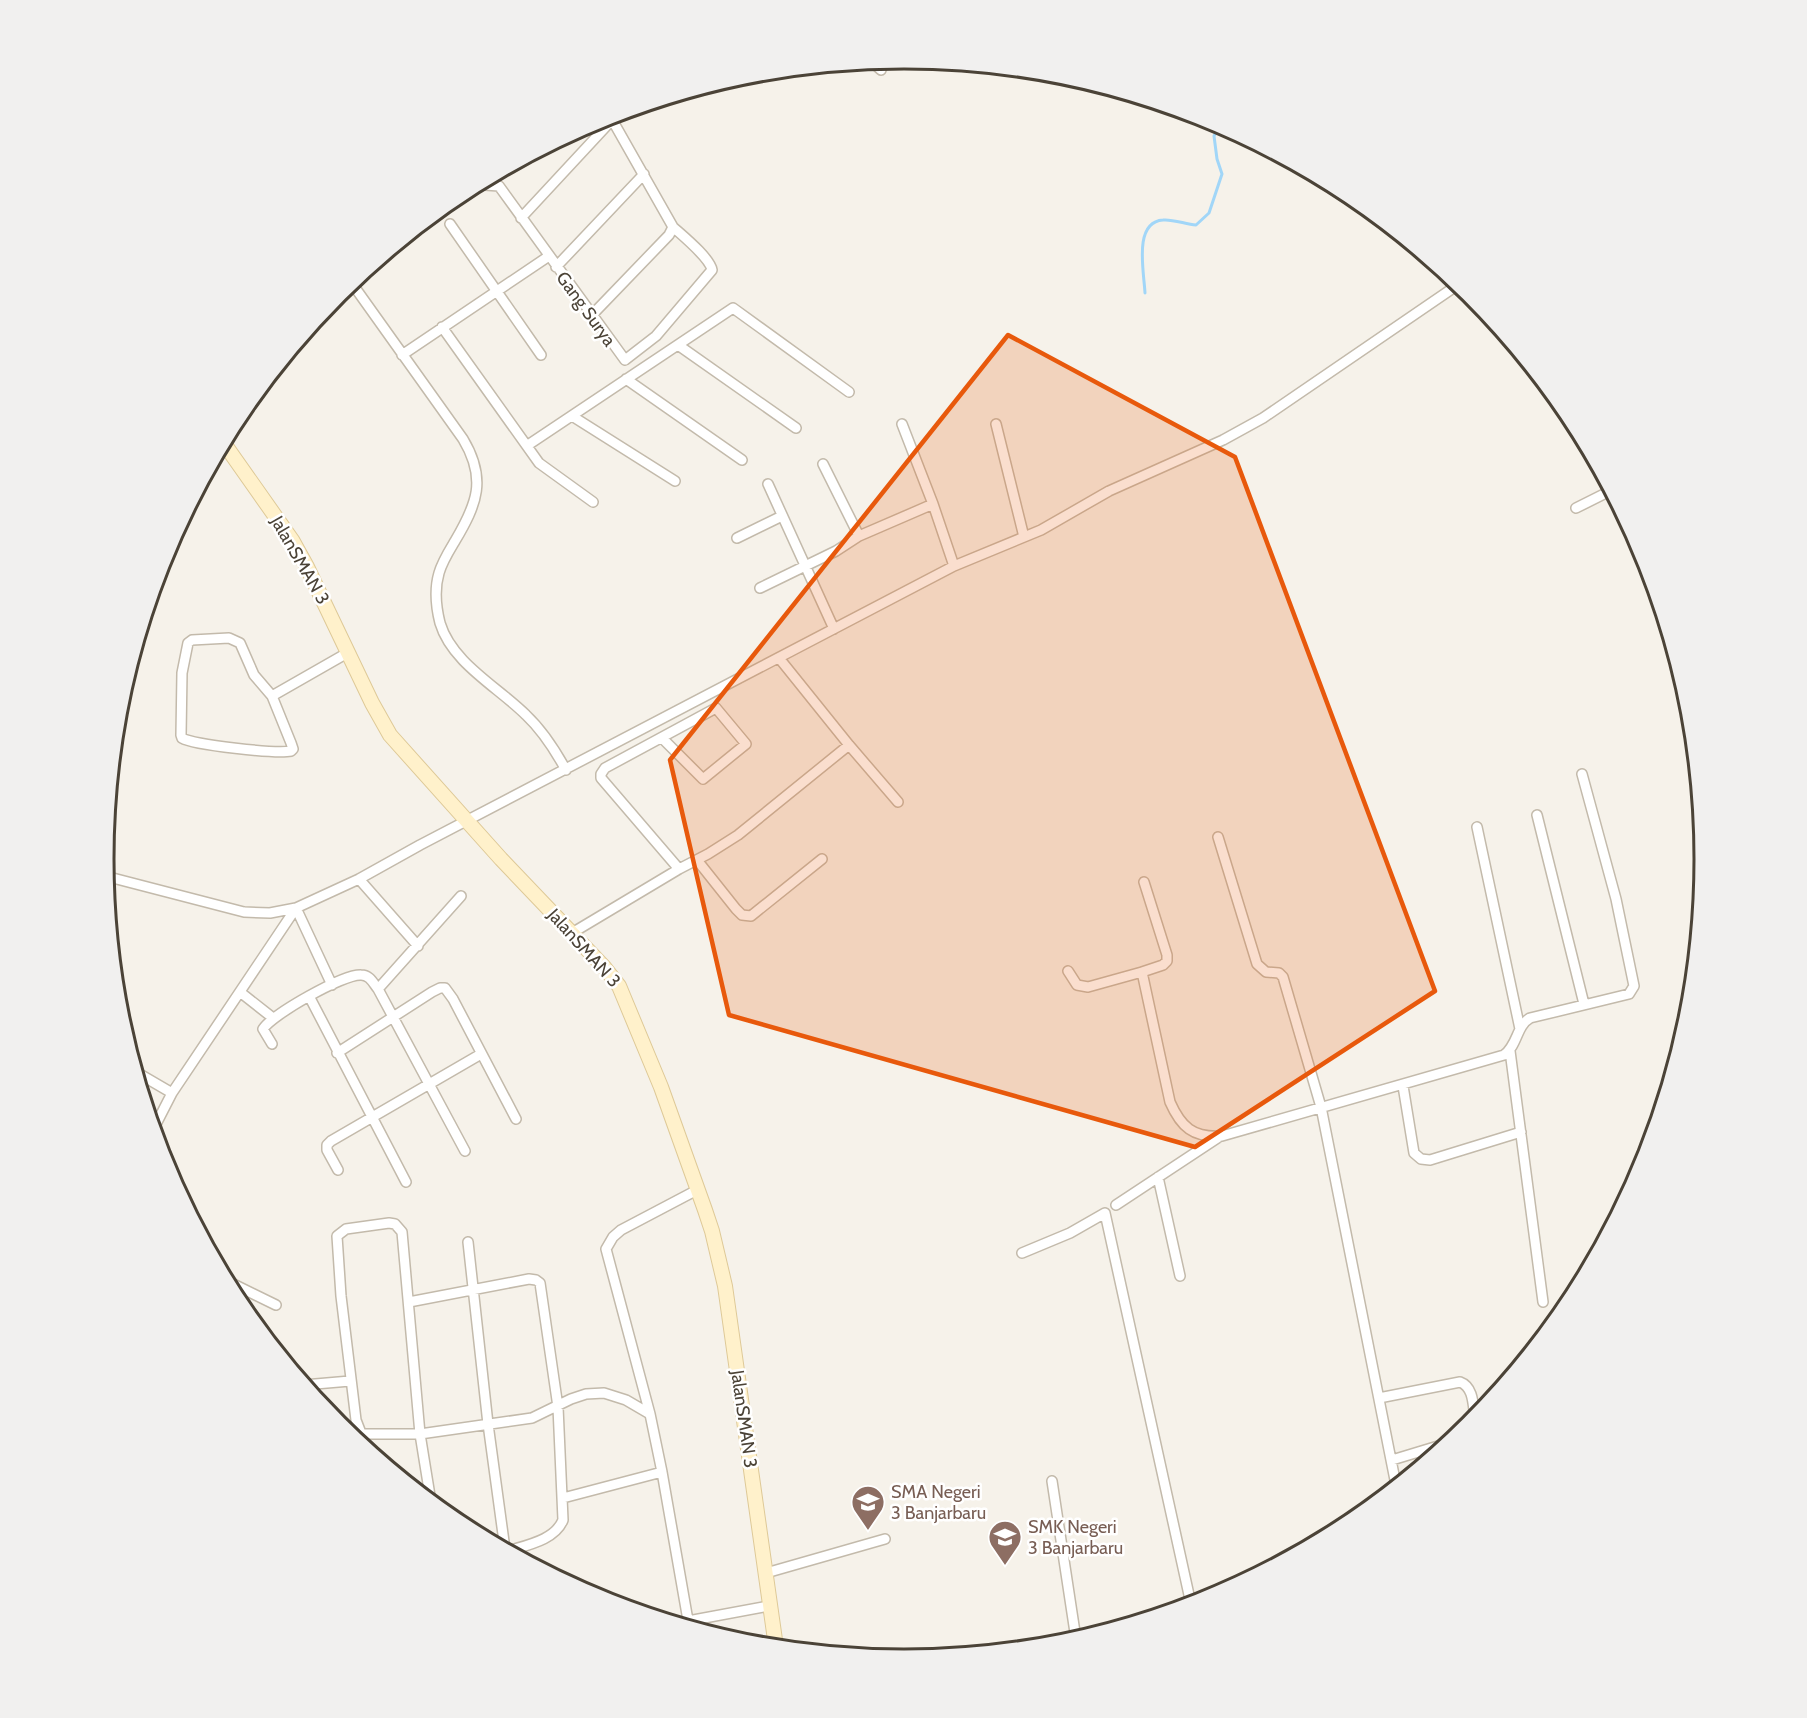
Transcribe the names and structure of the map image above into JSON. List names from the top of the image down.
{
  "streets": {
    "street": ["Gang Surya", "JalanSMAN 3"]
  },
  "places": {
    "school or university": ["SMA Negeri 3 Banjarbaru", "SMK Negeri 3 Banjarbaru"]
  }
}
